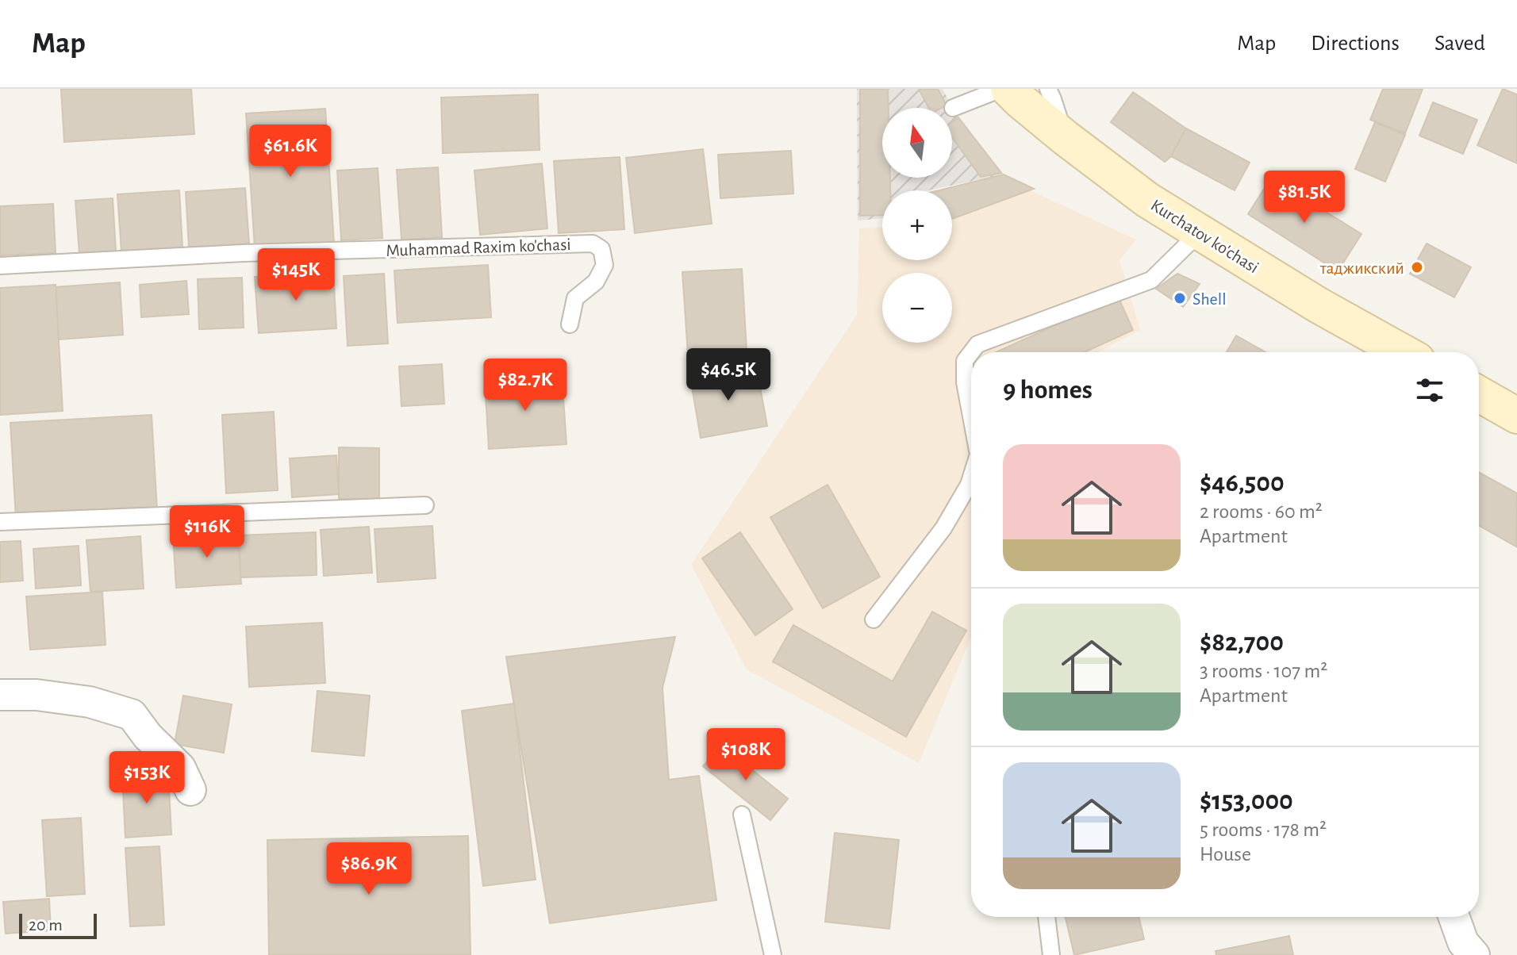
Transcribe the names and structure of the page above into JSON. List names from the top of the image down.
{
  "streets": {
    "main road": ["Kurchatov ko'chasi"],
    "lane": ["Muhammad Raxim ko'chasi"]
  },
  "places": ["таджикский", "Shell"],
  "scale_bar": "20 m",
  "north": "top",
  "page": {
    "header": "Map",
    "nav": ["Map", "Directions", "Saved"],
    "map_buttons": ["+", "−"],
    "price": [
      "$61.6K",
      "$81.5K",
      "$145K",
      "$46.5K",
      "$82.7K",
      "$116K",
      "$108K",
      "$153K",
      "$86.9K"
    ],
    "heading": "9 homes",
    "list": [
      {
        "name": "$46,500",
        "note": "2 rooms · 60 m² · Apartment"
      },
      {
        "name": "$82,700",
        "note": "3 rooms · 107 m² · Apartment"
      },
      {
        "name": "$153,000",
        "note": "5 rooms · 178 m² · House"
      }
    ],
    "scale": "20 m"
  }
}
